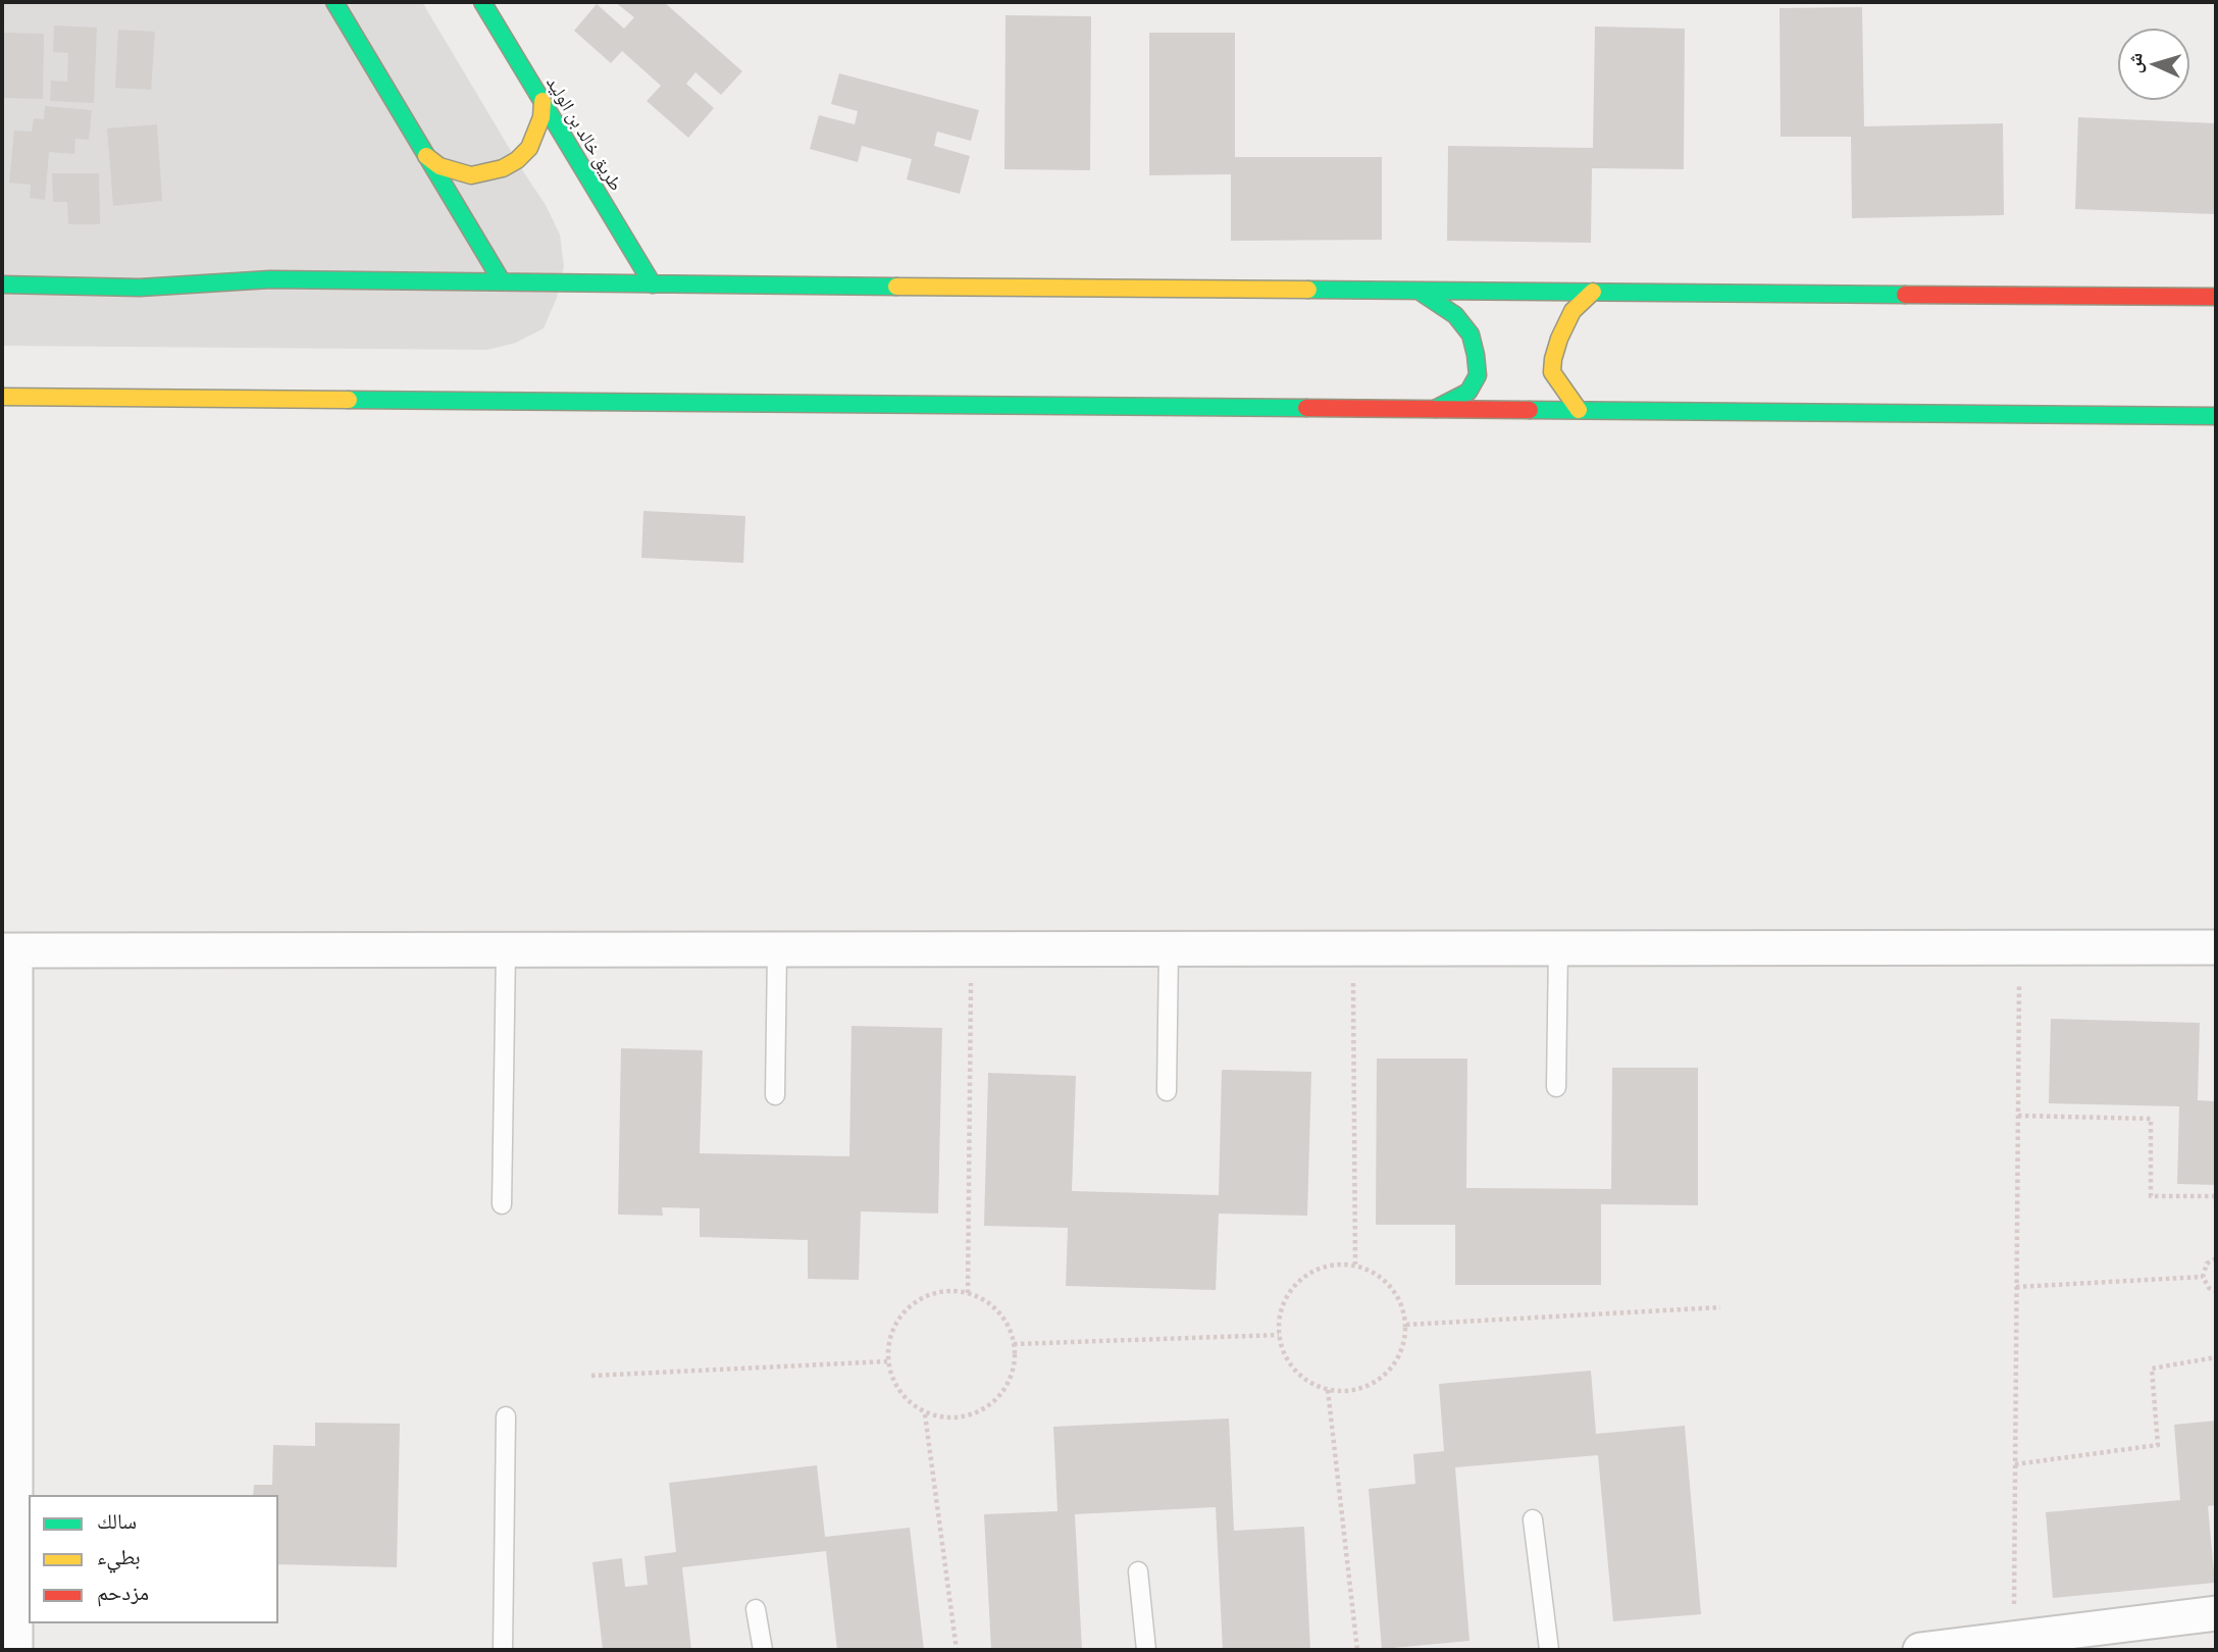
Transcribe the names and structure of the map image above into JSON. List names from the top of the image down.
{
  "streets": {
    "street": ["طريق خالد بن الوليد"]
  },
  "legend": ["سالك", "بطيء", "مزدحم"],
  "north": "left"
}
